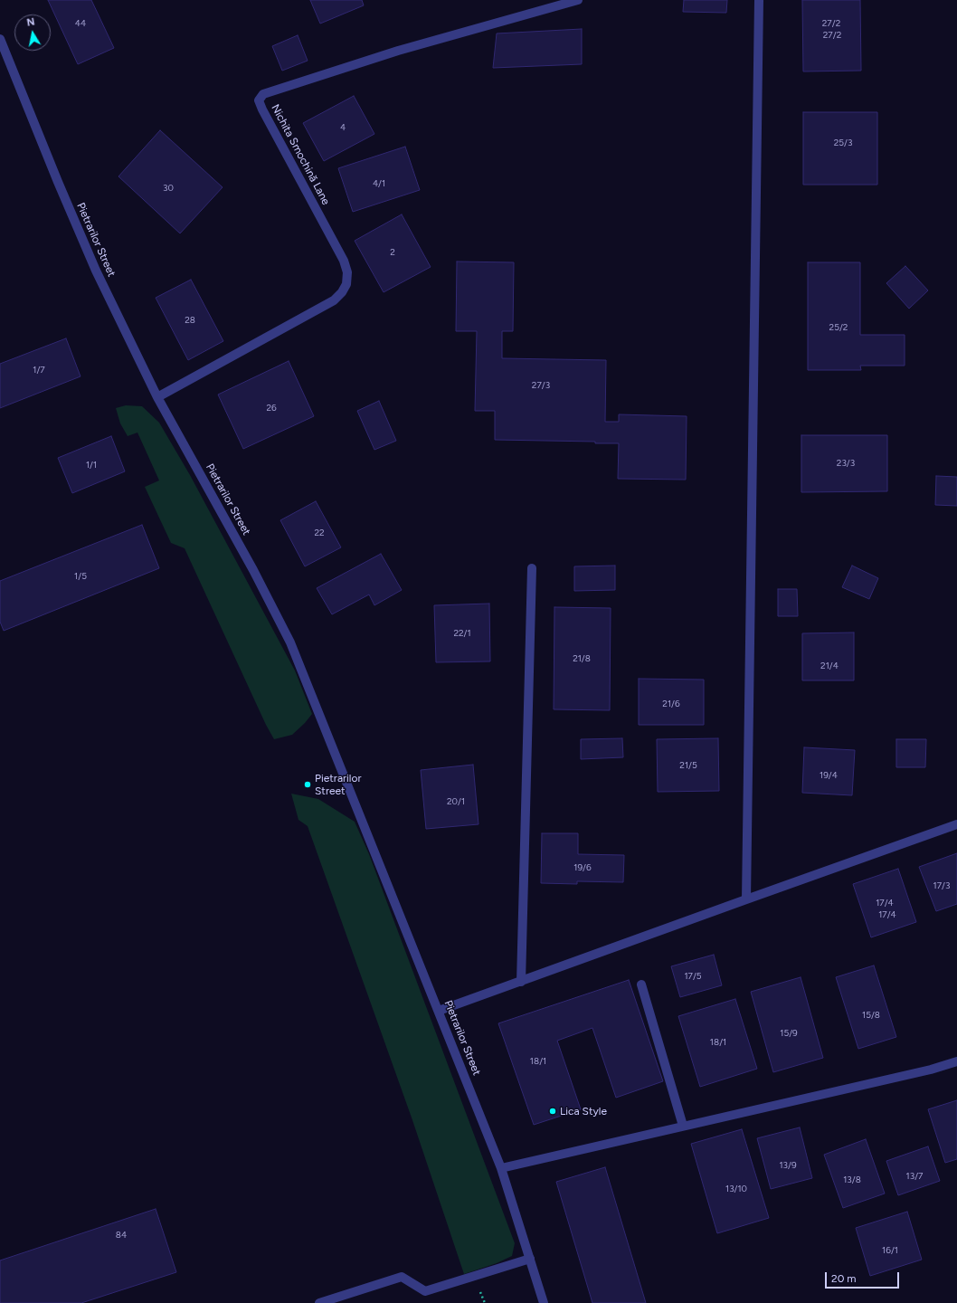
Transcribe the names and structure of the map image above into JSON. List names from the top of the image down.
{
  "streets": {
    "street": ["Nichita Smochină Lane", "Pietrarilor Street"]
  },
  "crossings": [
    ["Nichita Smochină Lane", "Pietrarilor Street"]
  ],
  "places": ["Pietrarilor Street", "Lica Style"],
  "house_numbers": [
    "44",
    "27/2",
    "27/2",
    "4",
    "25/3",
    "4/1",
    "30",
    "2",
    "28",
    "25/2",
    "1/7",
    "27/3",
    "26",
    "23/3",
    "1/1",
    "22",
    "1/5",
    "22/1",
    "21/8",
    "21/4",
    "21/6",
    "21/5",
    "19/4",
    "20/1",
    "19/6",
    "17/3",
    "17/4",
    "17/4",
    "17/5",
    "15/8",
    "15/9",
    "18/1",
    "18/1",
    "13/9",
    "13/7",
    "13/8",
    "13/10",
    "84",
    "16/1"
  ],
  "scale_bar": "20 m",
  "north": "top"
}
